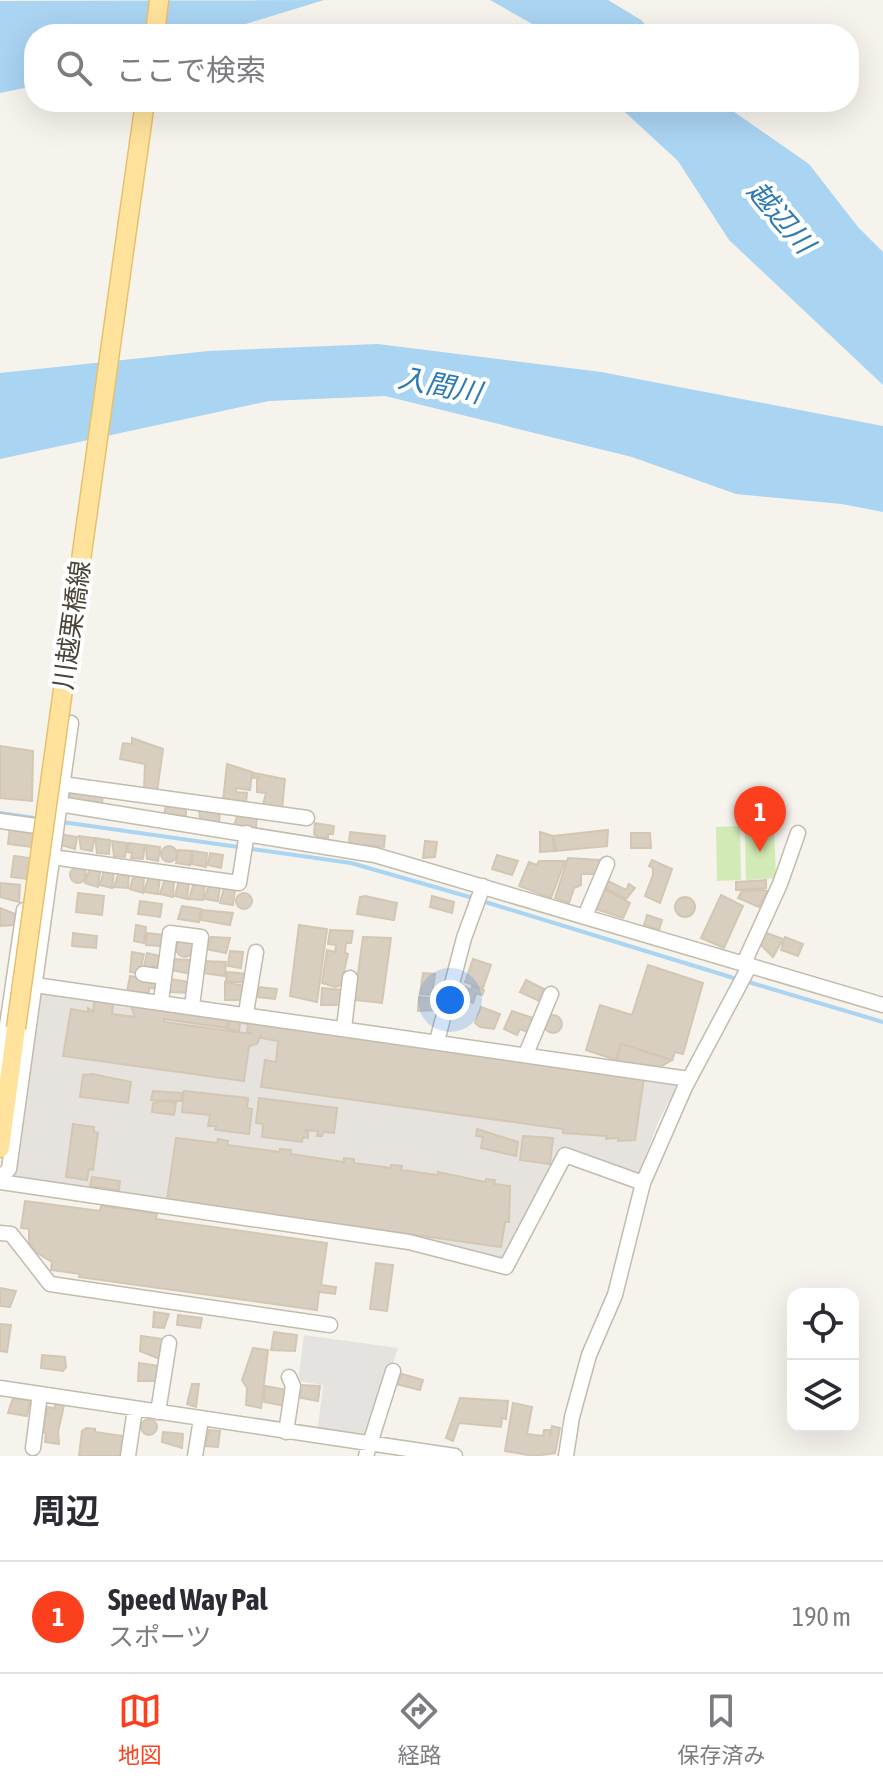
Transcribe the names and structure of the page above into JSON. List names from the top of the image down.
{
  "streets": {
    "main road": ["川越栗橋線"]
  },
  "water": ["越辺川", "入間川"],
  "page": {
    "search": "ここで検索",
    "pins": "1",
    "heading": "周辺",
    "list": [
      {
        "mark": "1",
        "name": "Speed Way Pal",
        "note": "スポーツ",
        "value": "190 m"
      }
    ],
    "nav": ["地図", "経路", "保存済み"]
  }
}
